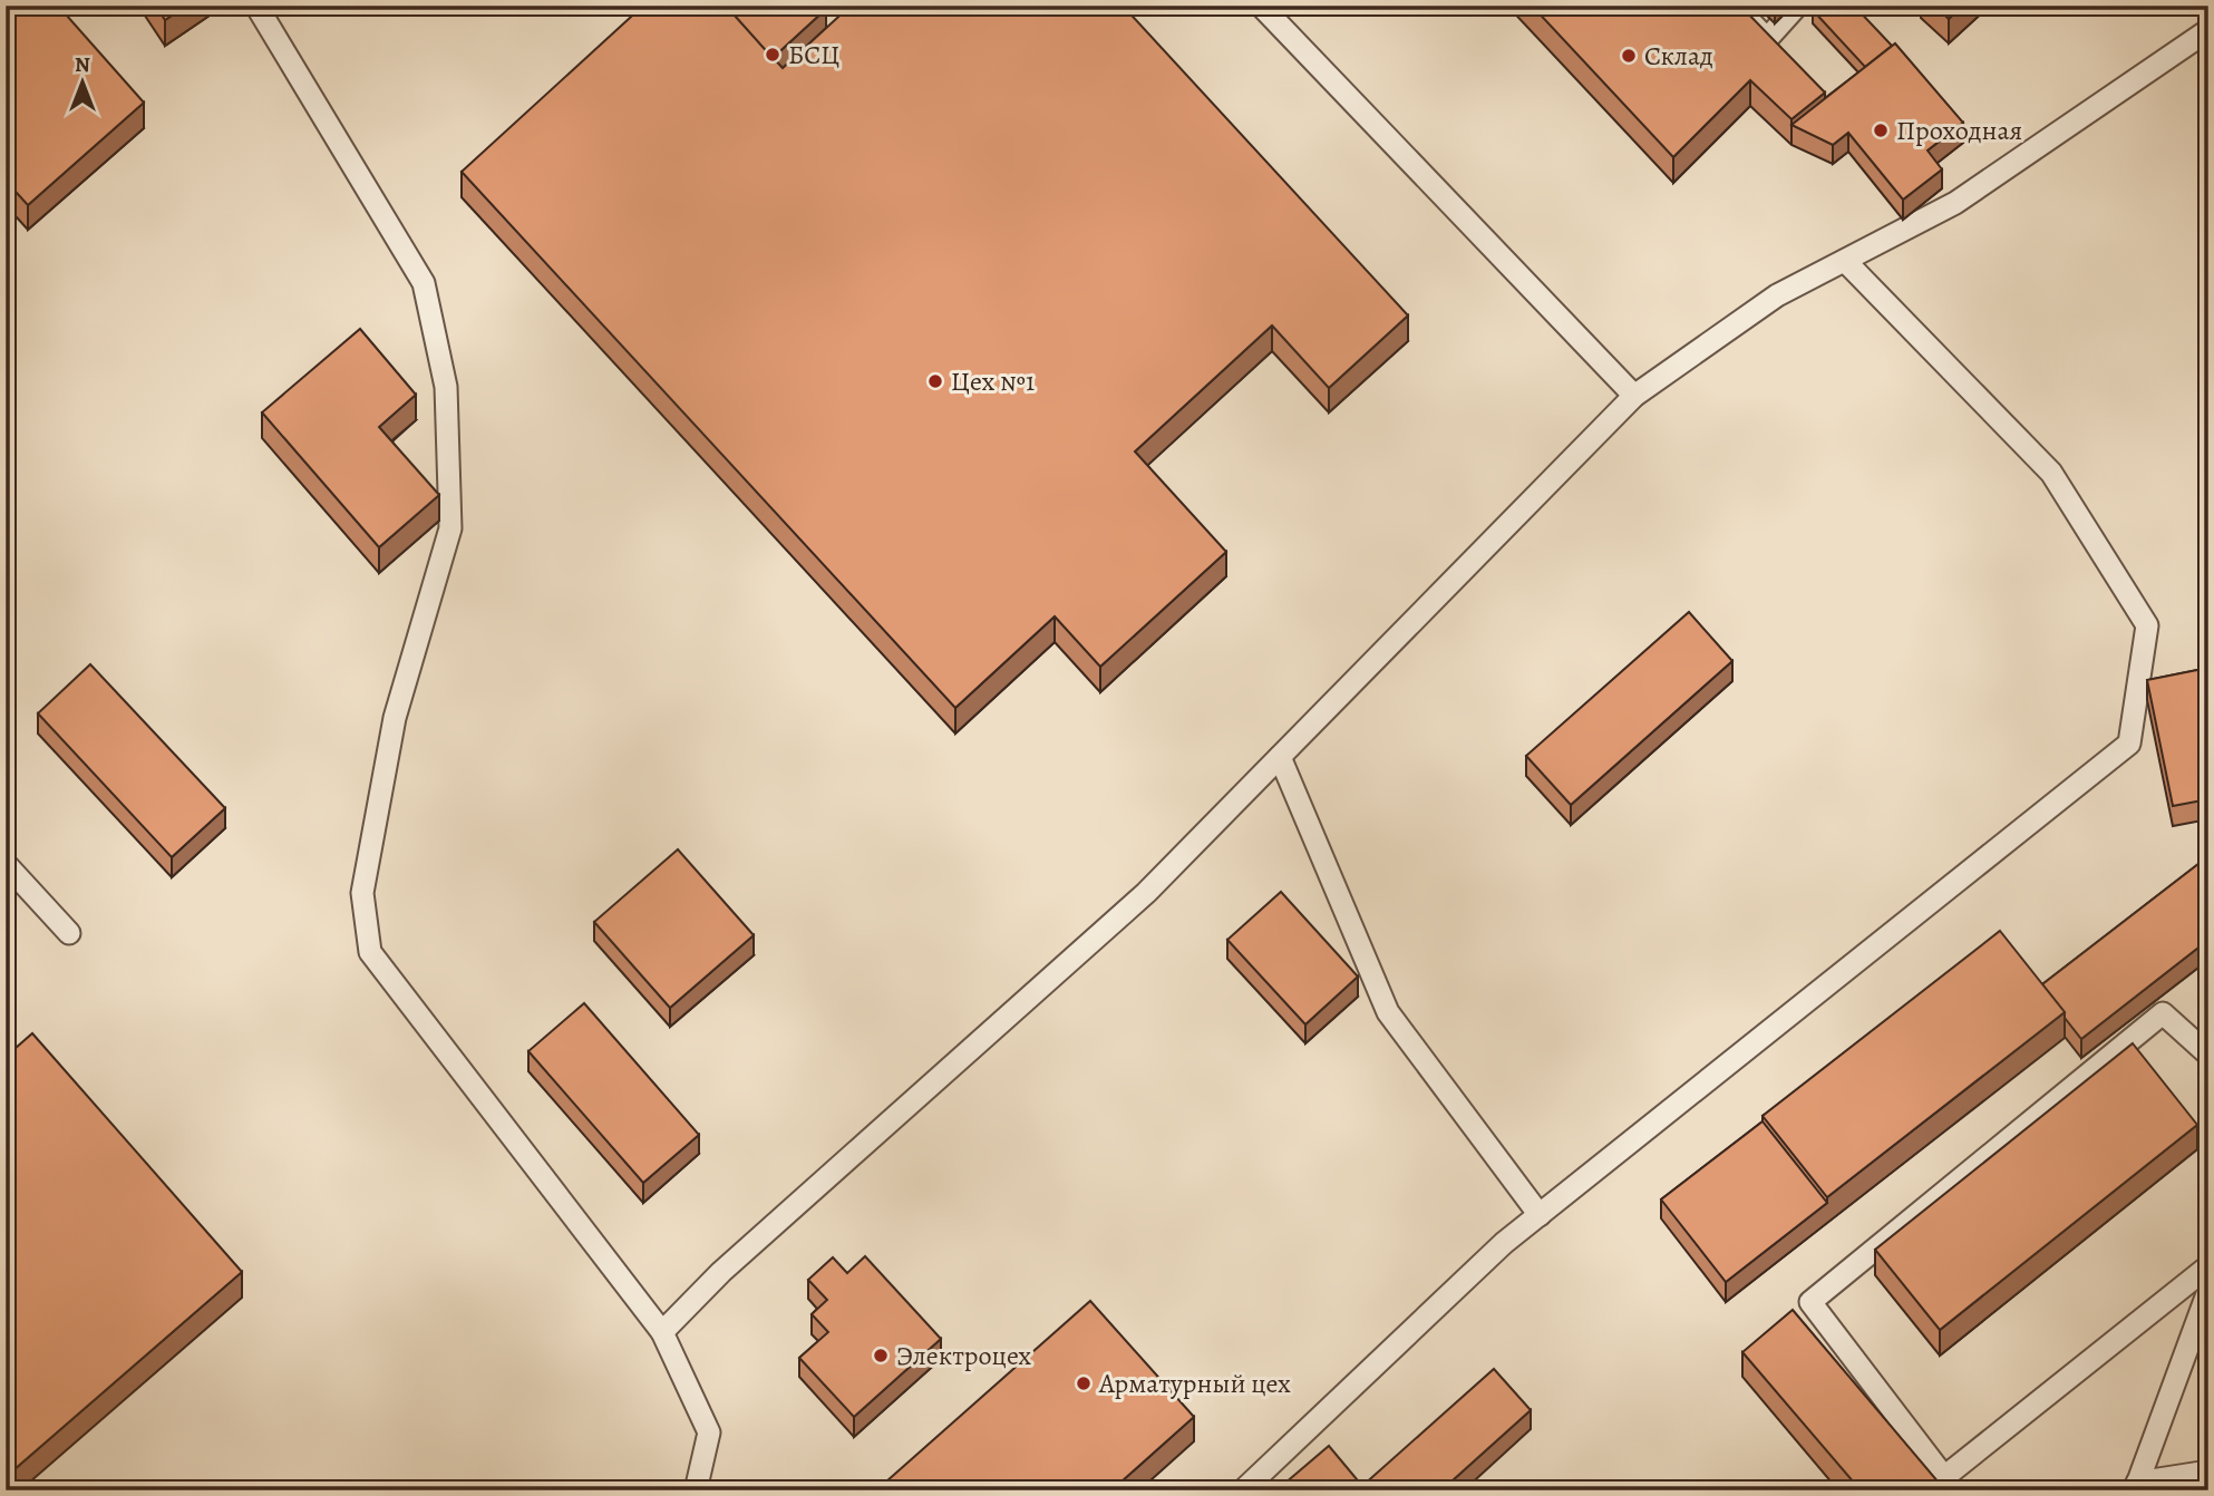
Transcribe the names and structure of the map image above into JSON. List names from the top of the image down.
{
  "places": [
    "БСЦ",
    "Склад",
    "Проходная",
    "Цех №1",
    "Электроцех",
    "Арматурный цех"
  ],
  "north": "top"
}
